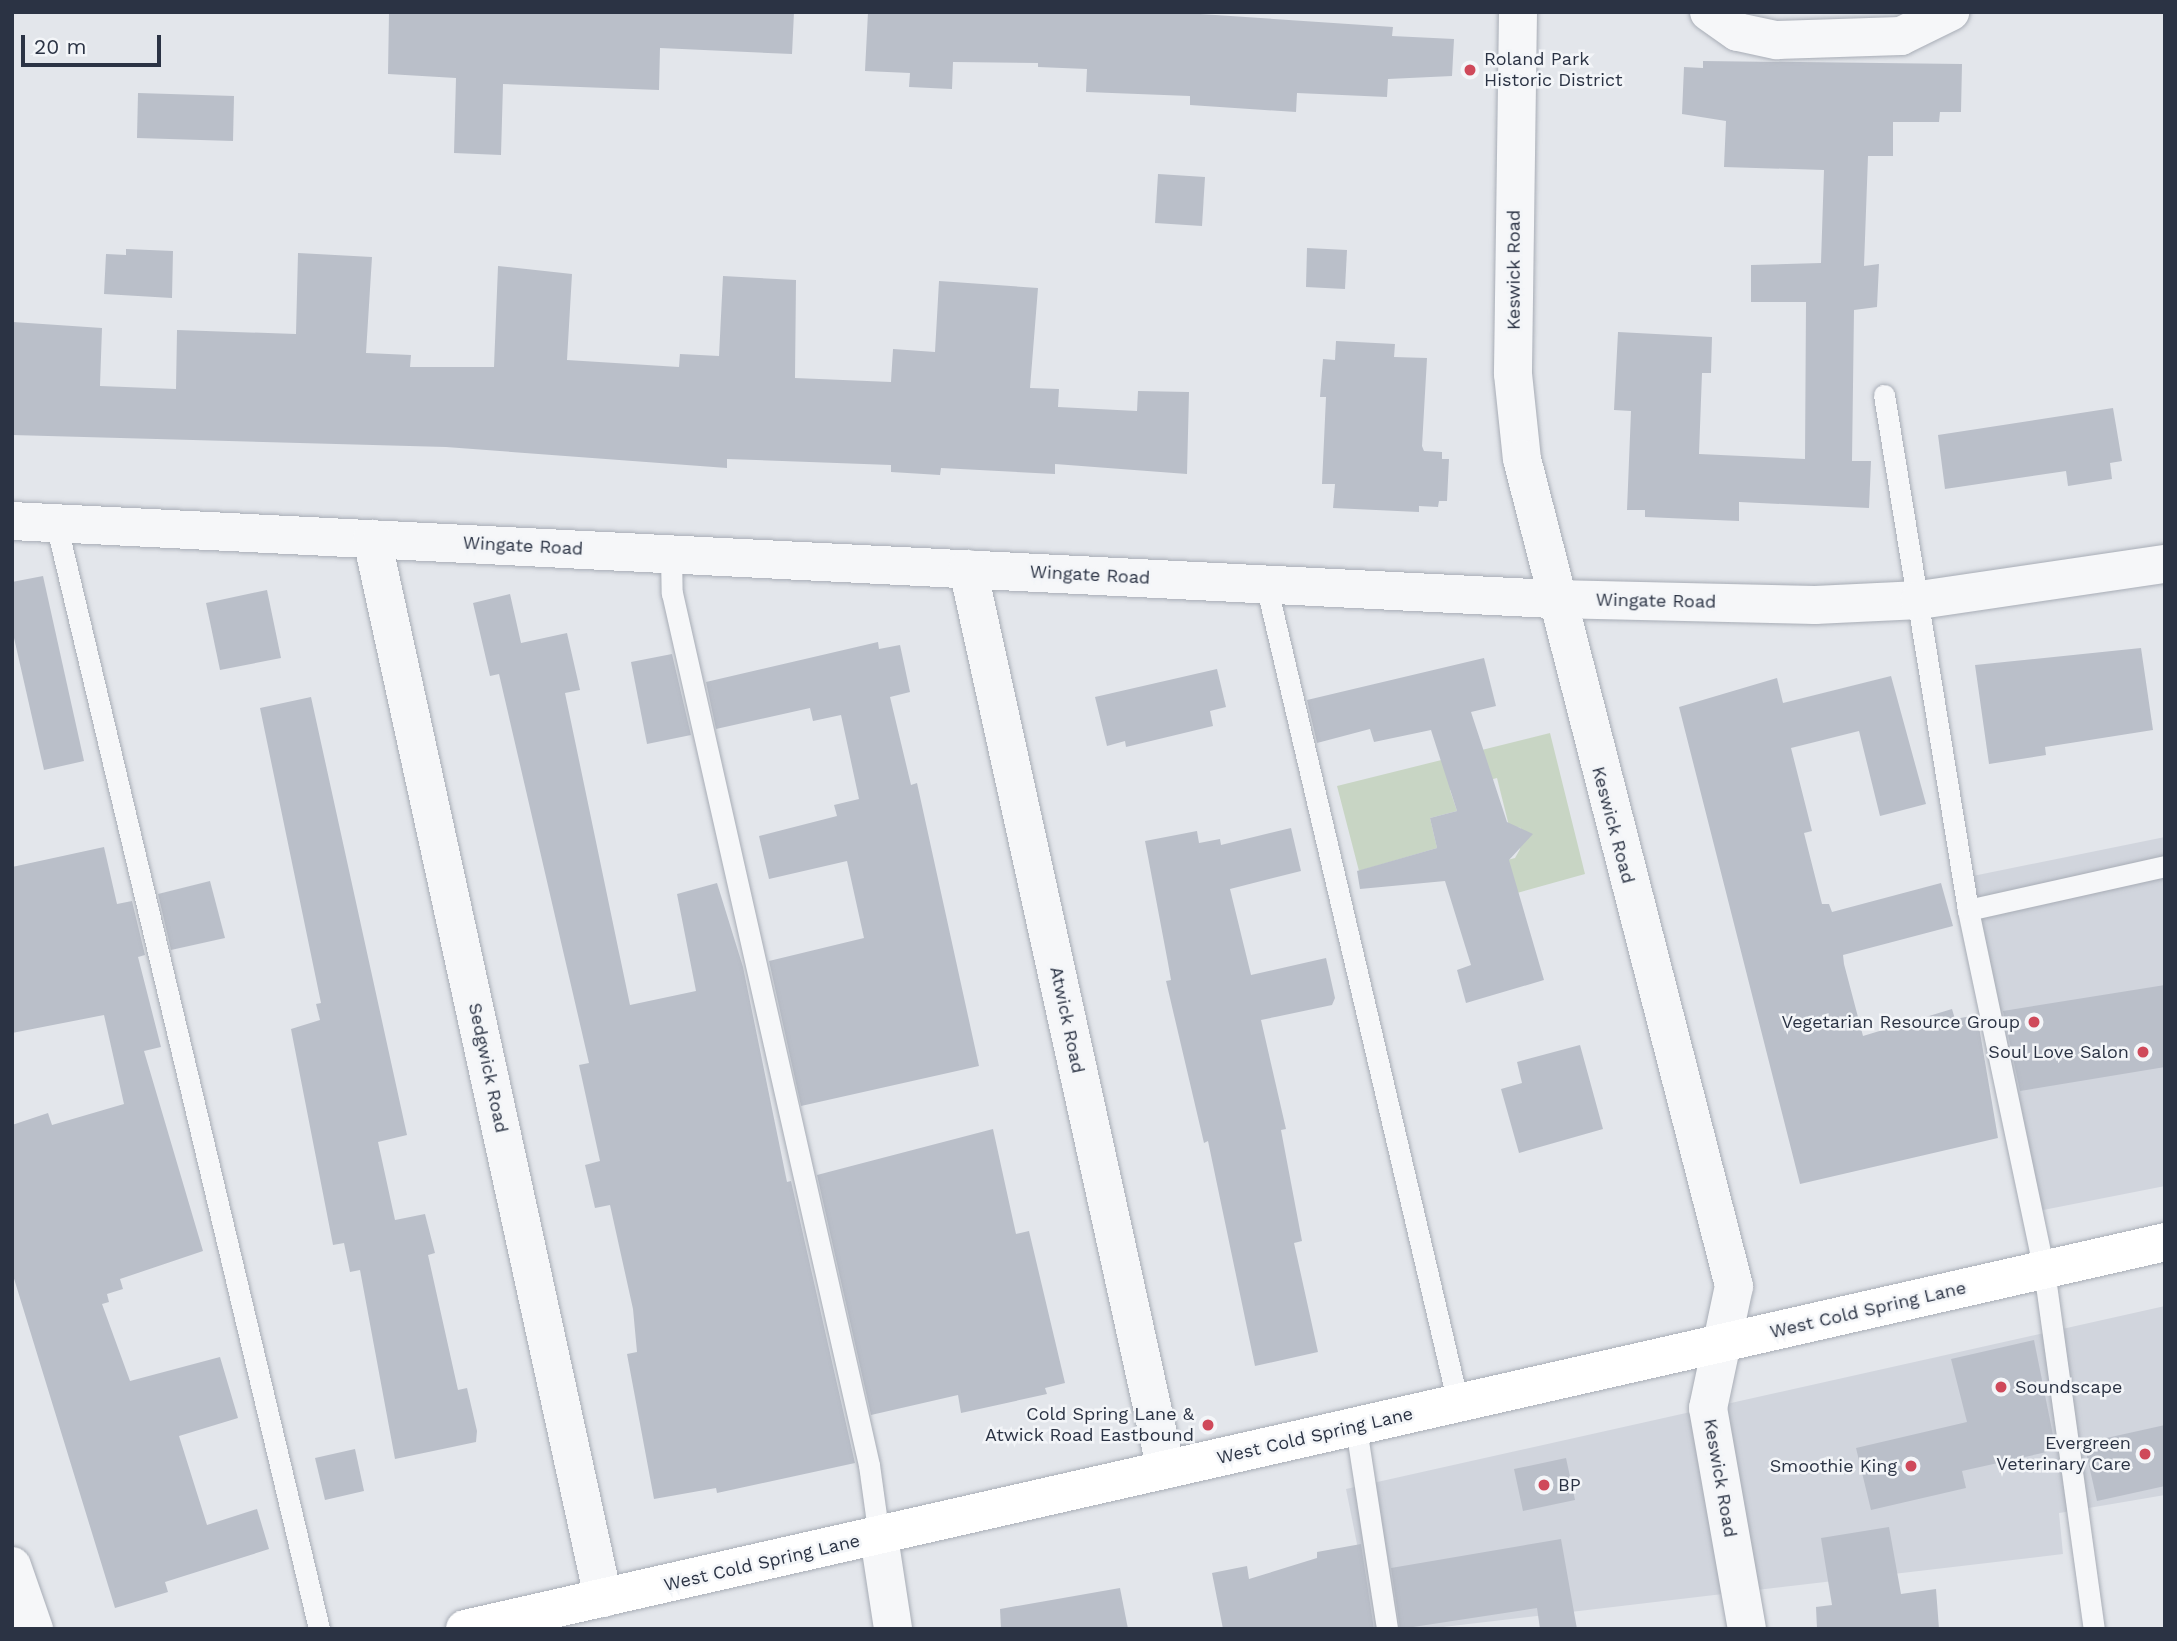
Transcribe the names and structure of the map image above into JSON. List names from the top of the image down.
{
  "streets": {
    "main road": ["West Cold Spring Lane"],
    "street": [
      "Keswick Road",
      "Wingate Road",
      "Atwick Road",
      "Sedgwick Road"
    ]
  },
  "crossings": [
    ["Keswick Road", "Wingate Road"],
    ["Keswick Road", "West Cold Spring Lane"],
    ["Wingate Road", "Atwick Road"],
    ["Wingate Road", "Sedgwick Road"],
    ["Atwick Road", "West Cold Spring Lane"],
    ["Sedgwick Road", "West Cold Spring Lane"]
  ],
  "places": [
    "Roland Park Historic District",
    "Vegetarian Resource Group",
    "Soul Love Salon",
    "Soundscape",
    "Cold Spring Lane & Atwick Road Eastbound",
    "Evergreen Veterinary Care",
    "Smoothie King",
    "BP"
  ],
  "scale_bar": "20 m"
}
